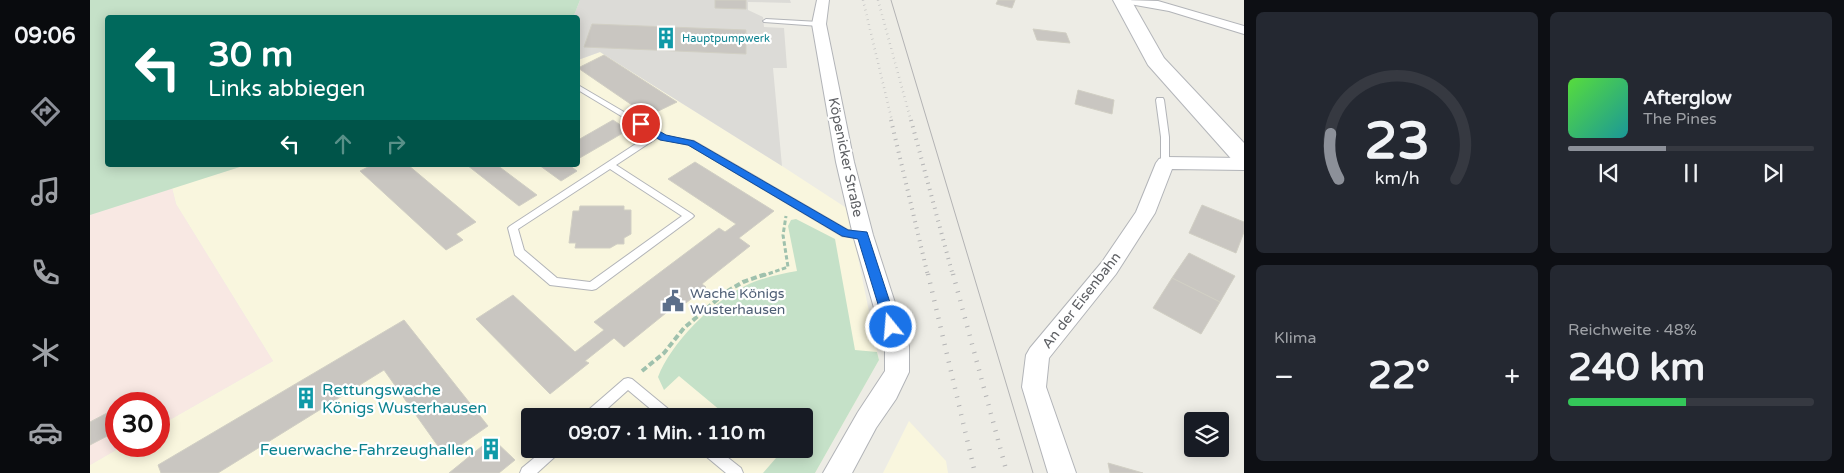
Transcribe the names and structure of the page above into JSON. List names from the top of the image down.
{
  "streets": {
    "street": ["Köpenicker Straße", "An der Eisenbahn"]
  },
  "places": {
    "building": ["Hauptpumpwerk", "Rettungswache Königs Wusterhausen", "Feuerwache-Fahrzeughallen"],
    "public building": ["Wache Königs Wusterhausen"]
  },
  "page": {
    "tabs": "09:06",
    "turn": ["30 m", "Links abbiegen"],
    "song": ["Afterglow", "The Pines"],
    "tile": [
      "Klima",
      ["Reichweite · 48%", "240 km"]
    ],
    "heat": ["−", "22°", "+"],
    "limit": "30",
    "trip": "09:07 · 1 Min. · 110 m",
    "gauge": ["23", "km/h"]
  }
}
